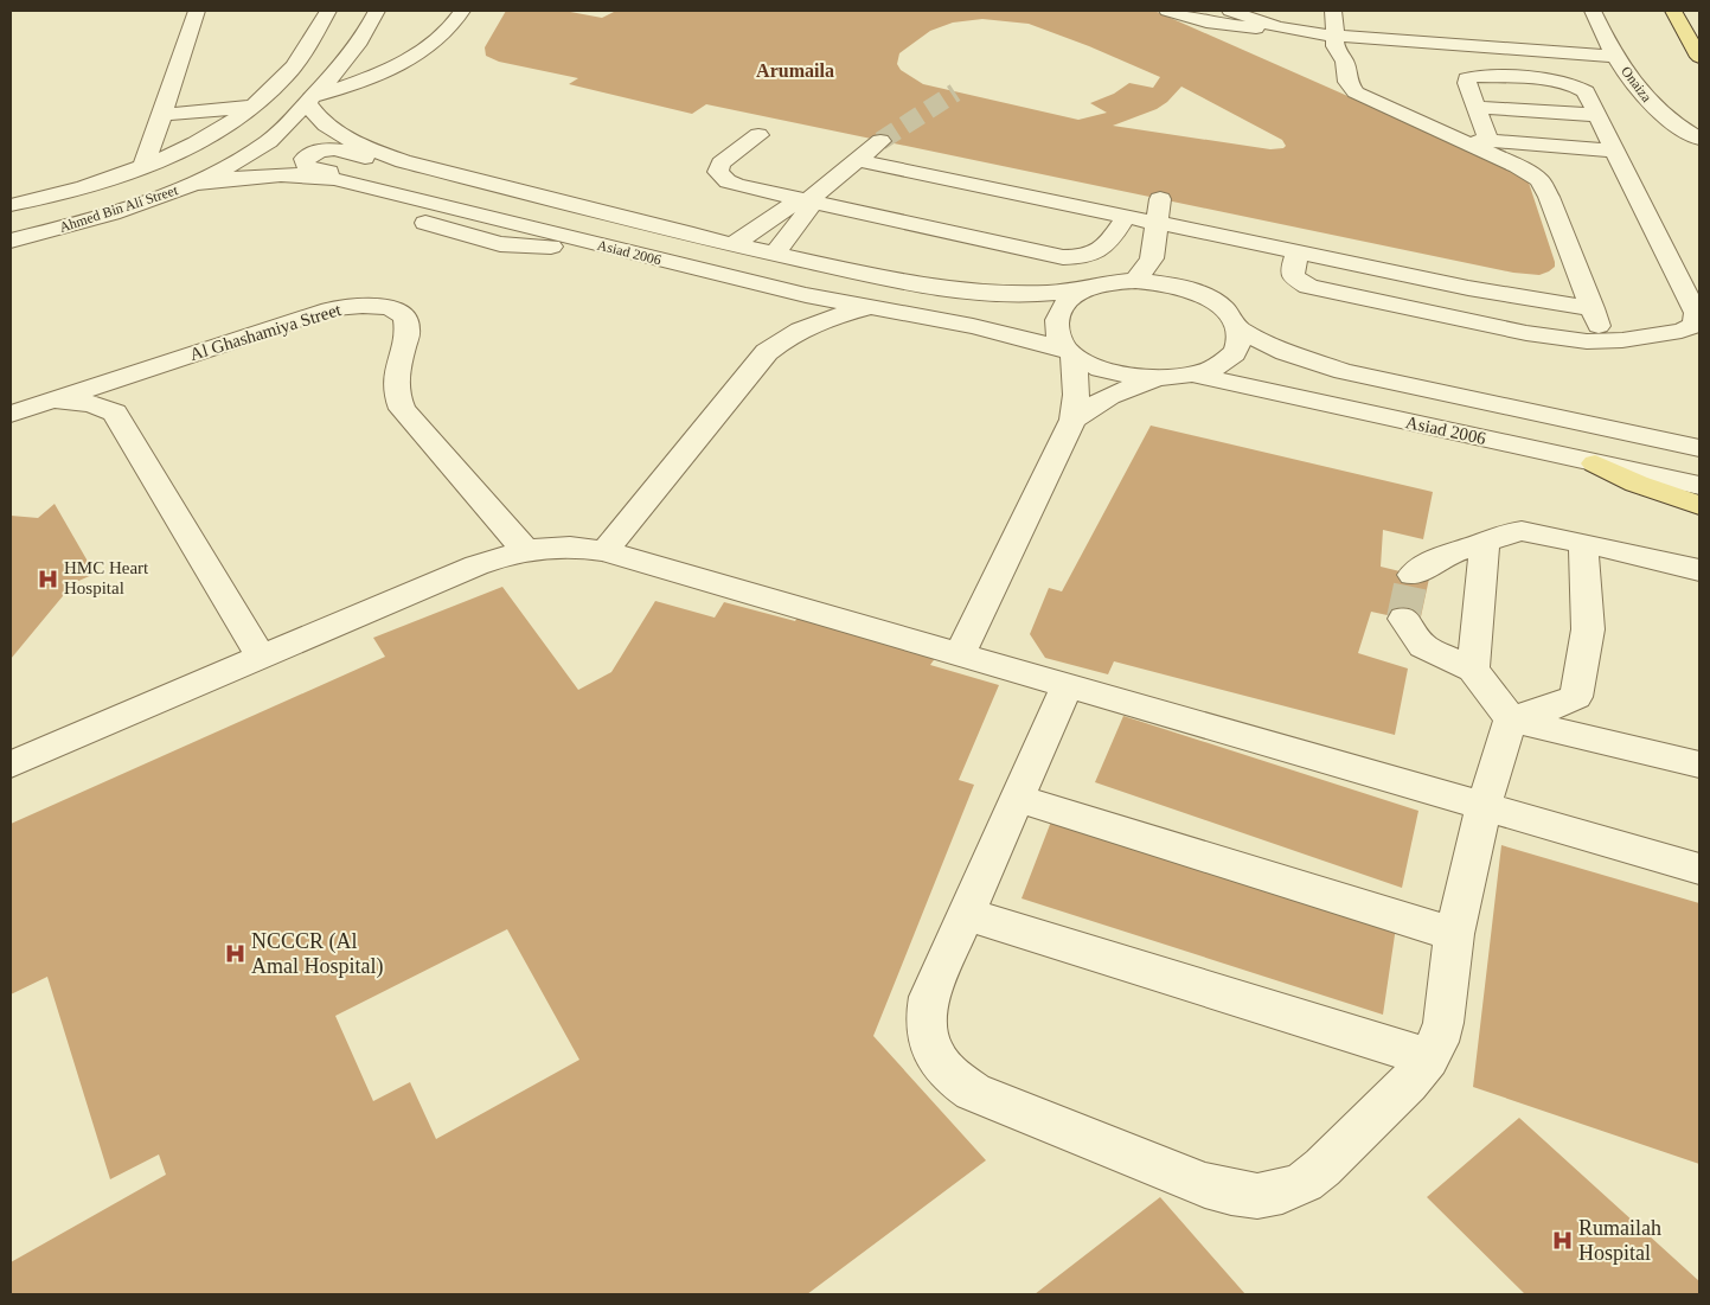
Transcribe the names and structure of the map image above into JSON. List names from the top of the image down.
{
  "streets": {
    "street": [
      "Onaiza",
      "Ahmed Bin Ali Street",
      "Asiad 2006",
      "Al Ghashamiya Street"
    ]
  },
  "crossings": [
    ["Ahmed Bin Ali Street", "Asiad 2006"]
  ],
  "districts": ["Arumaila"],
  "places": {
    "hospital": ["HMC Heart Hospital", "NCCCR (Al Amal Hospital)", "Rumailah Hospital"]
  }
}
